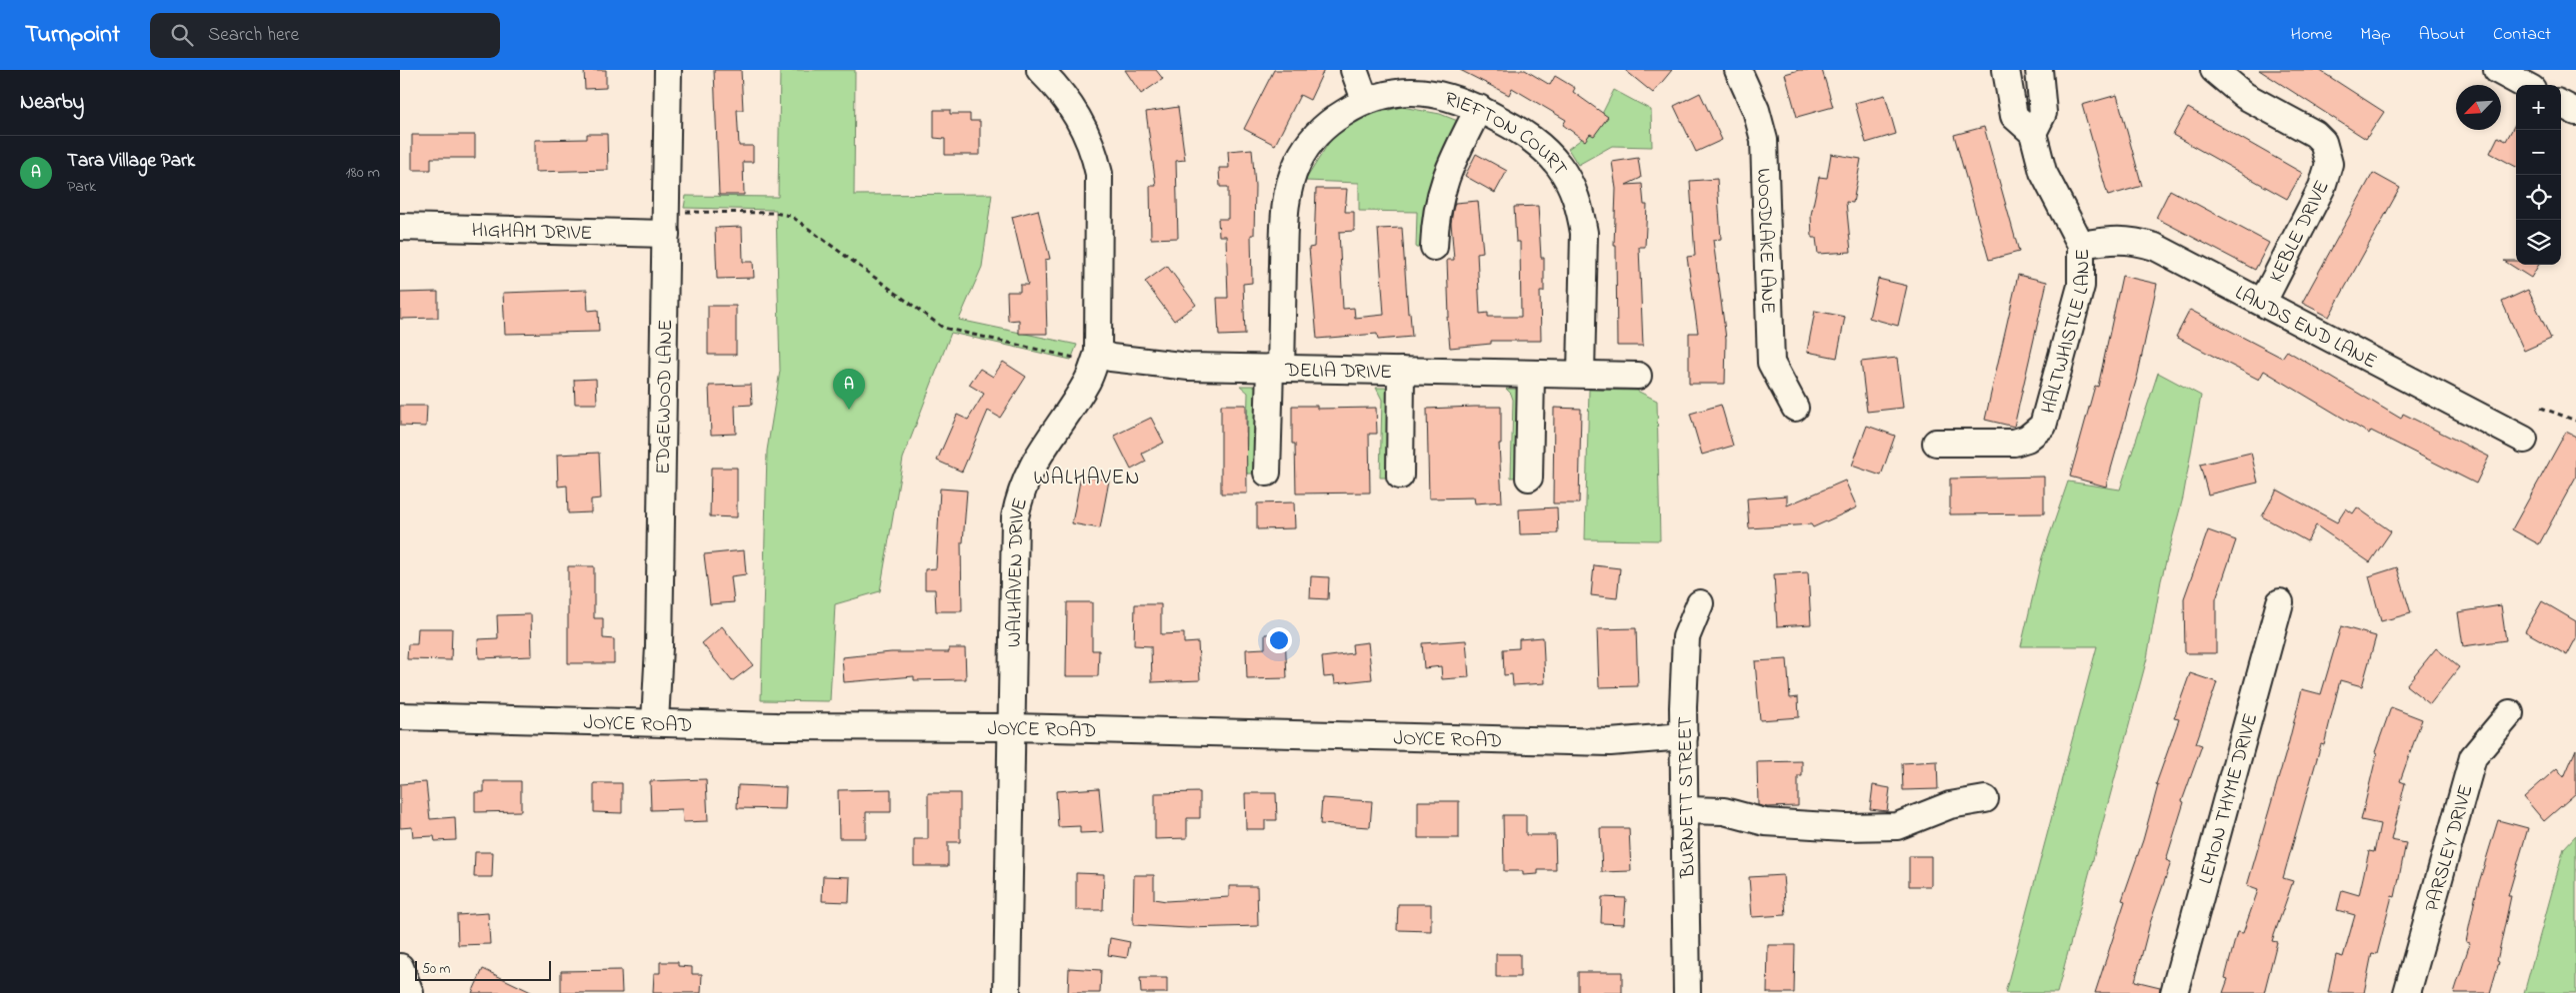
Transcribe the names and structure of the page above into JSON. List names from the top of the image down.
{
  "streets": {
    "street": [
      "RIEFTON COURT",
      "HIGHAM DRIVE",
      "KEBLE DRIVE",
      "WOODLAKE LANE",
      "LANDS END LANE",
      "HALTWHISTLE LANE",
      "DELIA DRIVE",
      "EDGEWOOD LANE",
      "WALHAVEN DRIVE",
      "JOYCE ROAD",
      "BURNETT STREET",
      "LEMON THYME DRIVE",
      "PARSLEY DRIVE"
    ]
  },
  "crossings": [
    ["RIEFTON COURT", "DELIA DRIVE"],
    ["HIGHAM DRIVE", "EDGEWOOD LANE"],
    ["KEBLE DRIVE", "LANDS END LANE"],
    ["LANDS END LANE", "HALTWHISTLE LANE"],
    ["DELIA DRIVE", "WALHAVEN DRIVE"],
    ["EDGEWOOD LANE", "JOYCE ROAD"],
    ["WALHAVEN DRIVE", "JOYCE ROAD"],
    ["JOYCE ROAD", "BURNETT STREET"]
  ],
  "districts": ["WALHAVEN"],
  "scale_bar": "50 m",
  "north": "bottom left",
  "page": {
    "header": "Turnpoint",
    "search": "Search here",
    "nav": [
      "Home",
      "Map",
      "About",
      "Contact"
    ],
    "heading": "Nearby",
    "map_buttons": ["+", "−"],
    "list": [
      {
        "mark": "A",
        "name": "Tara Village Park",
        "note": "Park",
        "value": "180 m"
      }
    ],
    "pins": "A",
    "scale": "50 m"
  }
}
